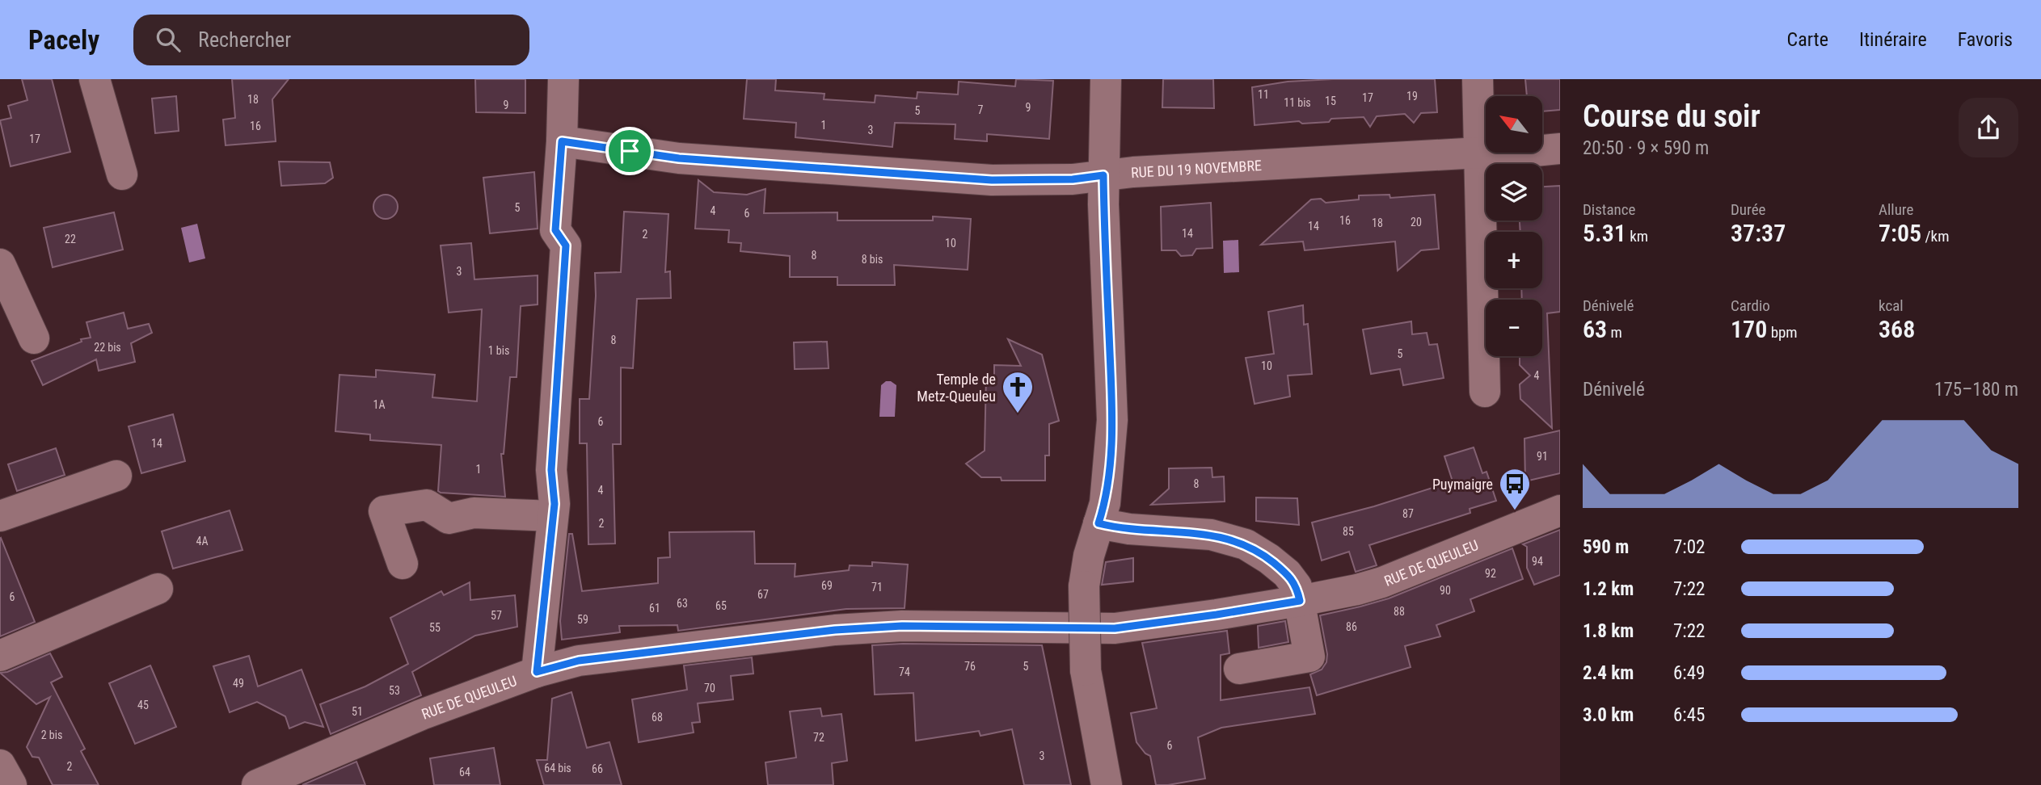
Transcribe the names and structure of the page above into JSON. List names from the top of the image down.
{
  "streets": {
    "street": ["RUE DU 19 NOVEMBRE", "RUE DE QUEULEU"]
  },
  "places": {
    "church": ["Temple de Metz-Queuleu"],
    "bus stop": ["Puymaigre"]
  },
  "house_numbers": [
    "11",
    "19",
    "17",
    "18",
    "15",
    "11 bis",
    "9",
    "9",
    "7",
    "5",
    "1",
    "16",
    "3",
    "17",
    "5",
    "4",
    "6",
    "16",
    "20",
    "18",
    "14",
    "14",
    "2",
    "22",
    "10",
    "8",
    "8 bis",
    "3",
    "8",
    "22 bis",
    "1 bis",
    "5",
    "10",
    "4",
    "1A",
    "6",
    "14",
    "91",
    "1",
    "8",
    "4",
    "87",
    "2",
    "85",
    "4A",
    "94",
    "92",
    "69",
    "71",
    "90",
    "67",
    "6",
    "63",
    "65",
    "61",
    "88",
    "57",
    "59",
    "86",
    "55",
    "76",
    "5",
    "74",
    "49",
    "70",
    "53",
    "45",
    "51",
    "68",
    "2 bis",
    "72",
    "6",
    "3",
    "2",
    "64 bis",
    "66",
    "64"
  ],
  "north": "top left",
  "page": {
    "header": "Pacely",
    "search": "Rechercher",
    "nav": ["Carte", "Itinéraire", "Favoris"],
    "heading": ["Course du soir", "20:50 · 9 × 590 m"],
    "map_buttons": ["+", "−"],
    "stats": [
      ["Distance", "5.31 km"],
      ["Durée", "37:37"],
      ["Allure", "7:05 /km"],
      ["Dénivelé", "63 m"],
      ["Cardio", "170 bpm"],
      ["kcal", "368"]
    ],
    "chart": ["Dénivelé", "175–180 m"],
    "list": [
      {
        "name": "590 m",
        "note": "7:02"
      },
      {
        "name": "1.2 km",
        "note": "7:22"
      },
      {
        "name": "1.8 km",
        "note": "7:22"
      },
      {
        "name": "2.4 km",
        "note": "6:49"
      },
      {
        "name": "3.0 km",
        "note": "6:45"
      }
    ]
  }
}
